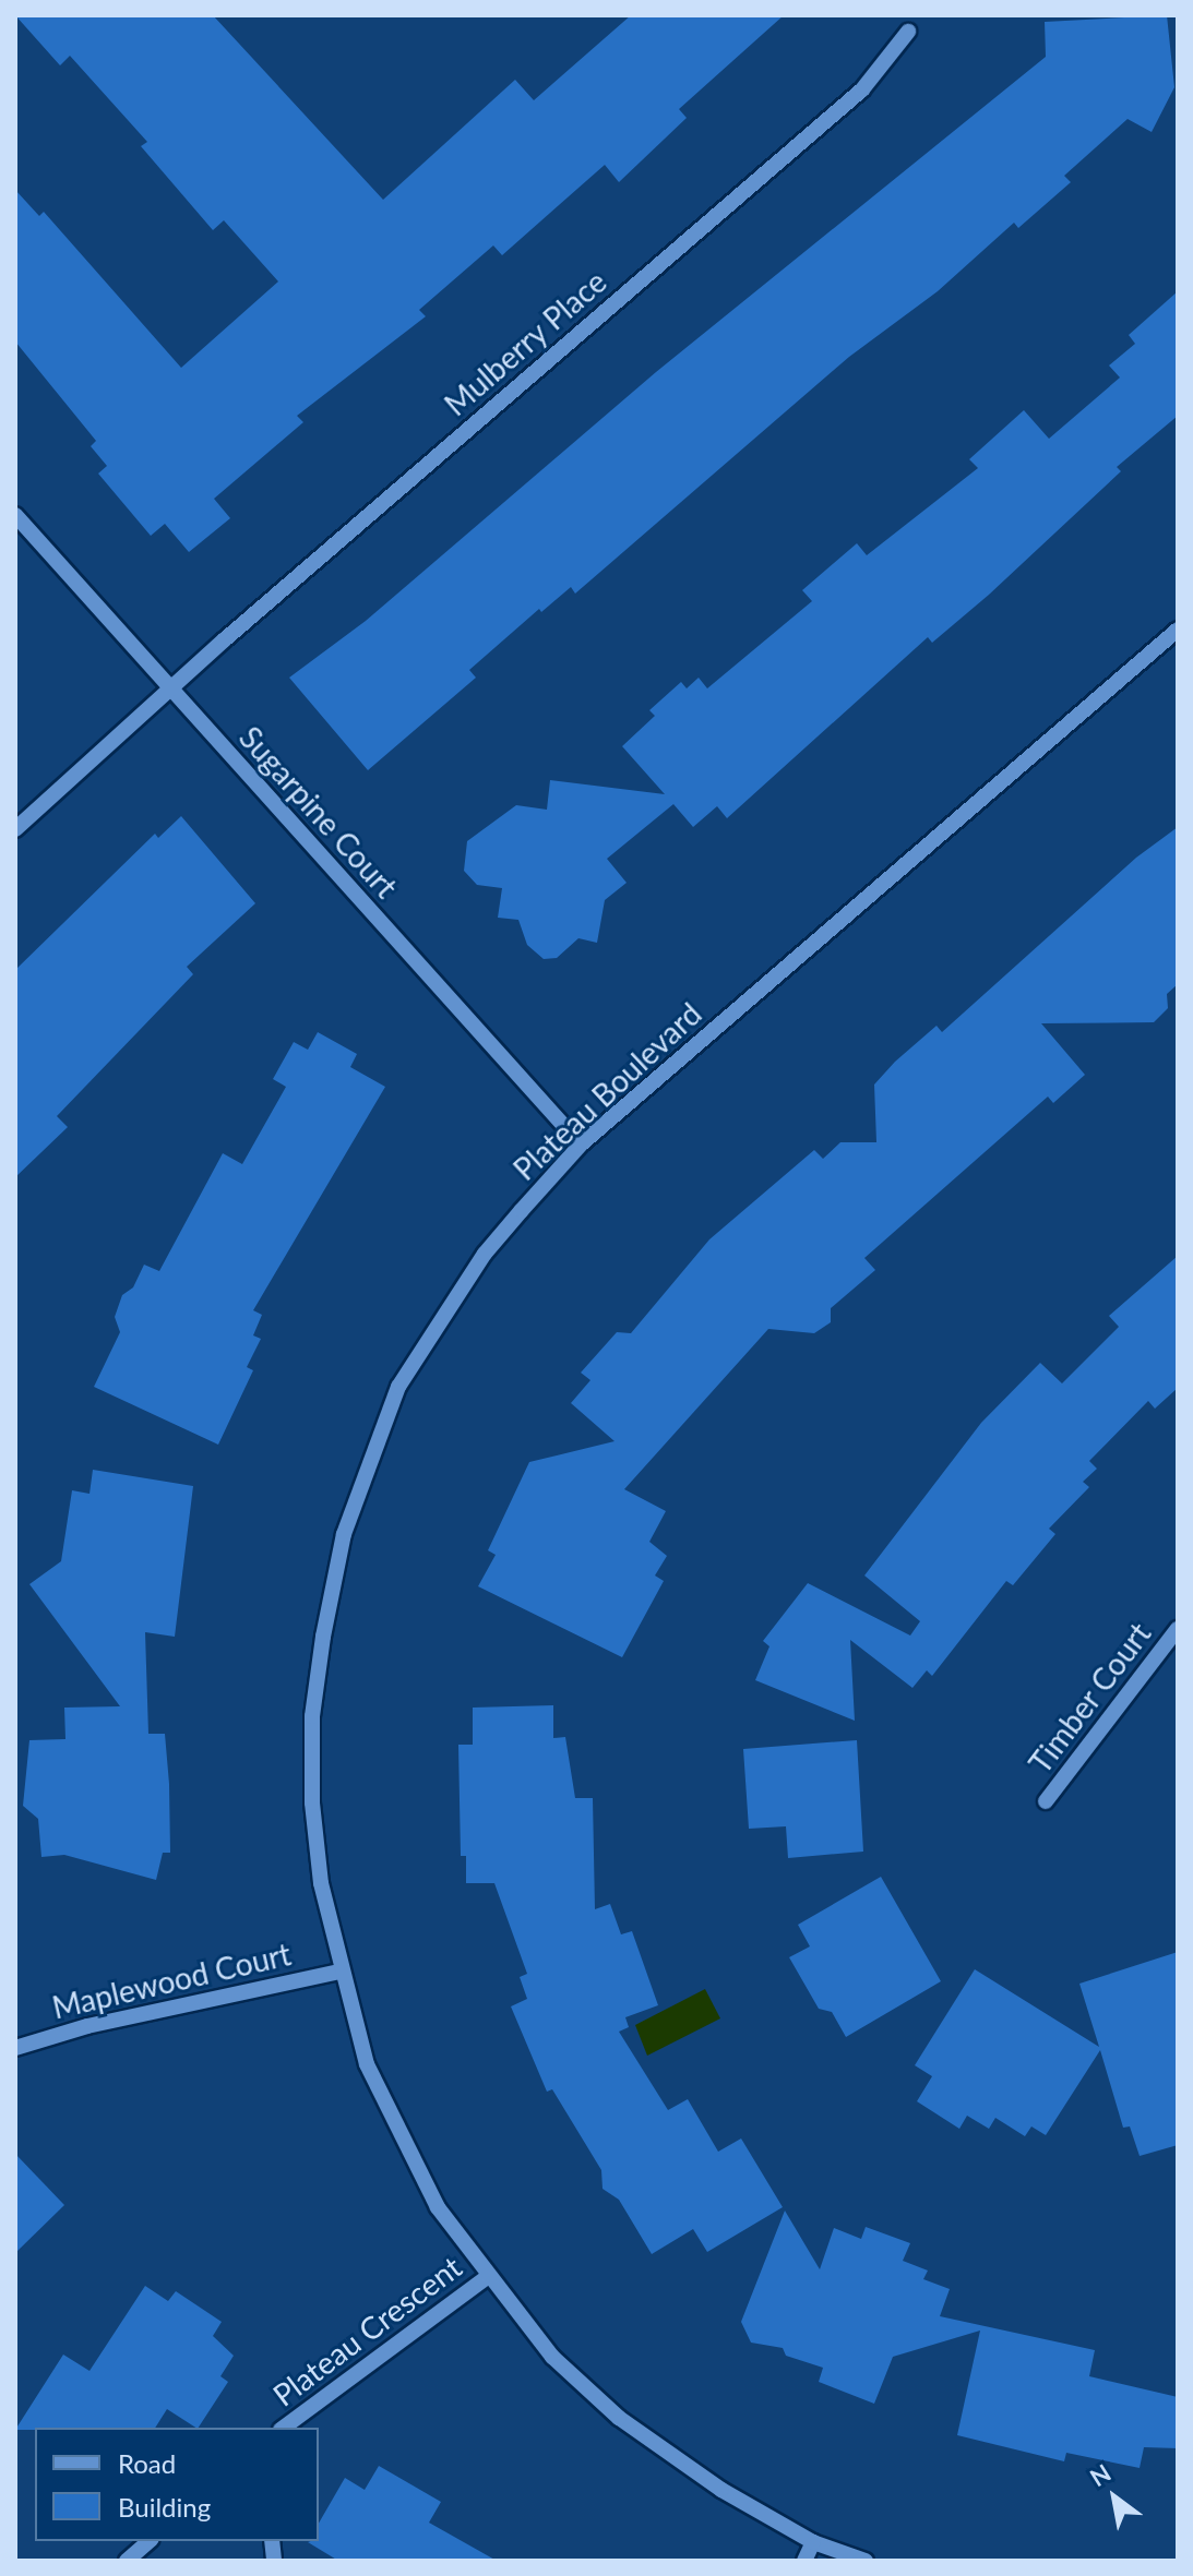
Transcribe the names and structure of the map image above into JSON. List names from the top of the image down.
{
  "streets": {
    "street": [
      "Mulberry Place",
      "Sugarpine Court",
      "Plateau Boulevard",
      "Timber Court",
      "Maplewood Court",
      "Plateau Crescent"
    ]
  },
  "crossings": [
    ["Mulberry Place", "Sugarpine Court"],
    ["Sugarpine Court", "Plateau Boulevard"],
    ["Plateau Boulevard", "Maplewood Court"],
    ["Plateau Boulevard", "Plateau Crescent"]
  ],
  "legend": ["Road", "Building"],
  "north": "top left"
}
